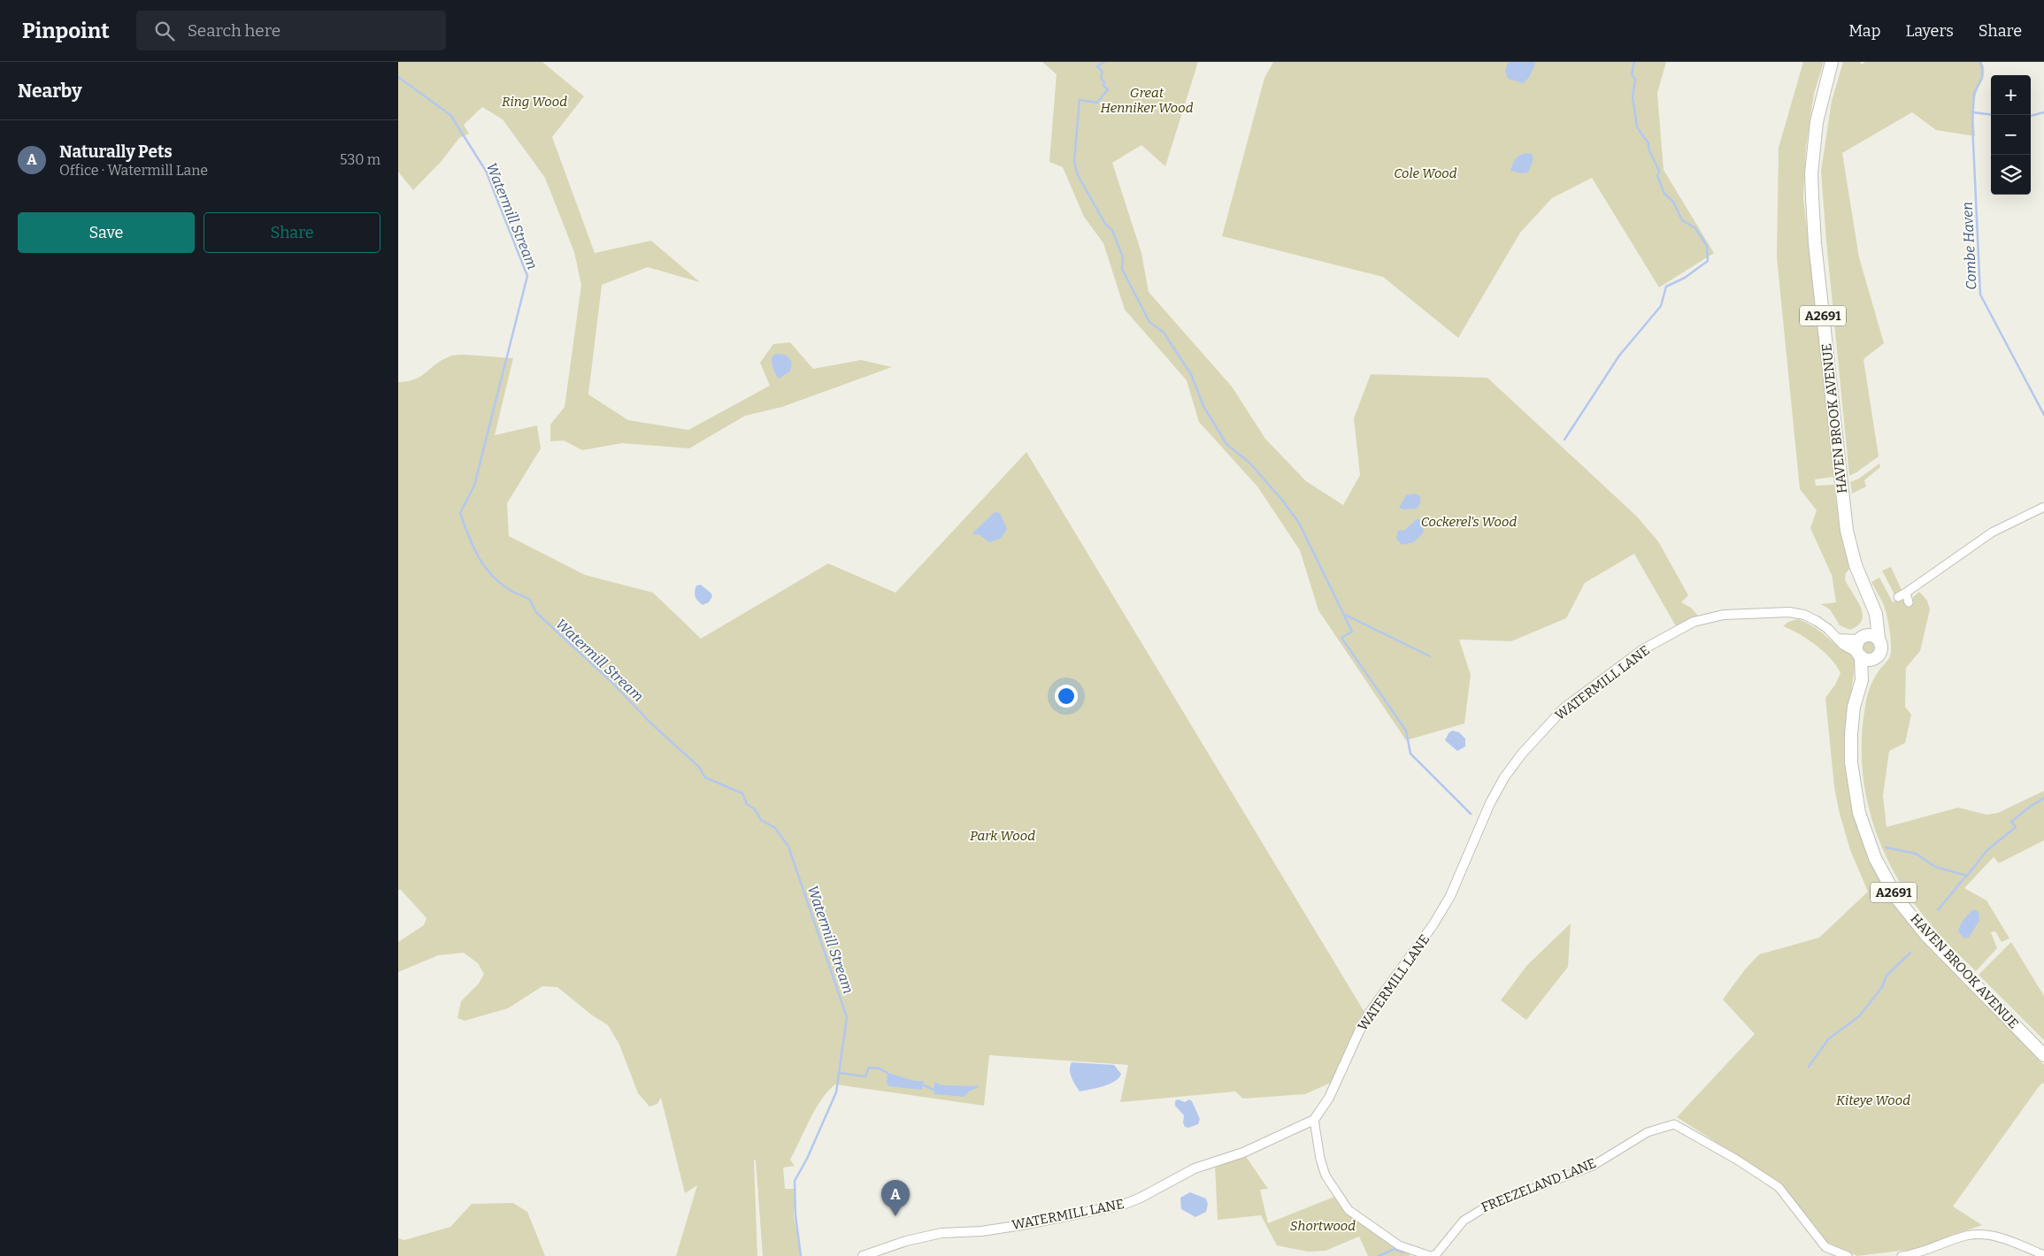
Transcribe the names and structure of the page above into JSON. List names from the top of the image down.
{
  "streets": {
    "main road": ["A2691", "HAVEN BROOK AVENUE"],
    "street": ["WATERMILL LANE", "FREEZELAND LANE"]
  },
  "crossings": [
    ["HAVEN BROOK AVENUE", "WATERMILL LANE"],
    ["WATERMILL LANE", "FREEZELAND LANE"]
  ],
  "water": ["Watermill Stream", "Combe Haven"],
  "parks": [
    "Great Henniker Wood",
    "Ring Wood",
    "Cole Wood",
    "Cockerel's Wood",
    "Park Wood",
    "Kiteye Wood",
    "Shortwood"
  ],
  "page": {
    "header": "Pinpoint",
    "search": "Search here",
    "nav": ["Map", "Layers", "Share"],
    "heading": "Nearby",
    "map_buttons": ["+", "−"],
    "list": [
      {
        "mark": "A",
        "name": "Naturally Pets",
        "note": "Office · Watermill Lane",
        "value": "530 m"
      }
    ],
    "buttons": ["Save", "Share"],
    "pins": "A"
  }
}
